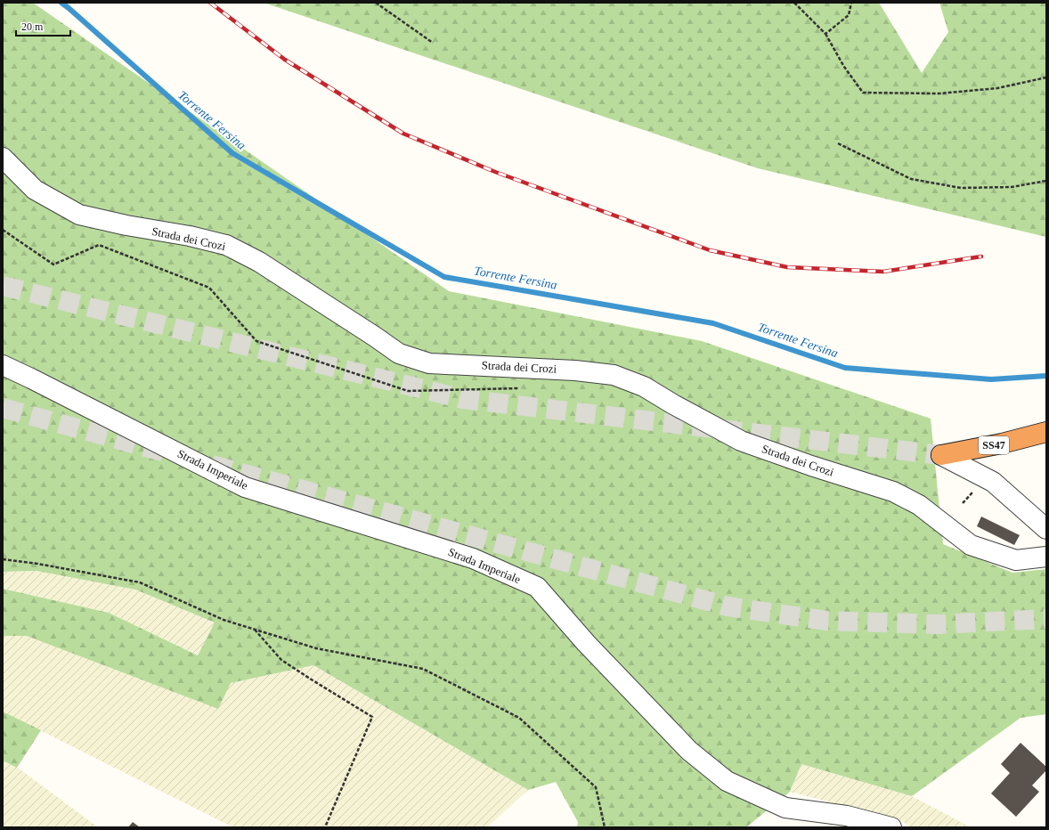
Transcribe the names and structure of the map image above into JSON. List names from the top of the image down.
{
  "streets": {
    "highway": ["SS47"],
    "street": ["Strada dei Crozi", "Strada Imperiale"]
  },
  "water": ["Torrente Fersina"],
  "scale_bar": "20 m"
}
